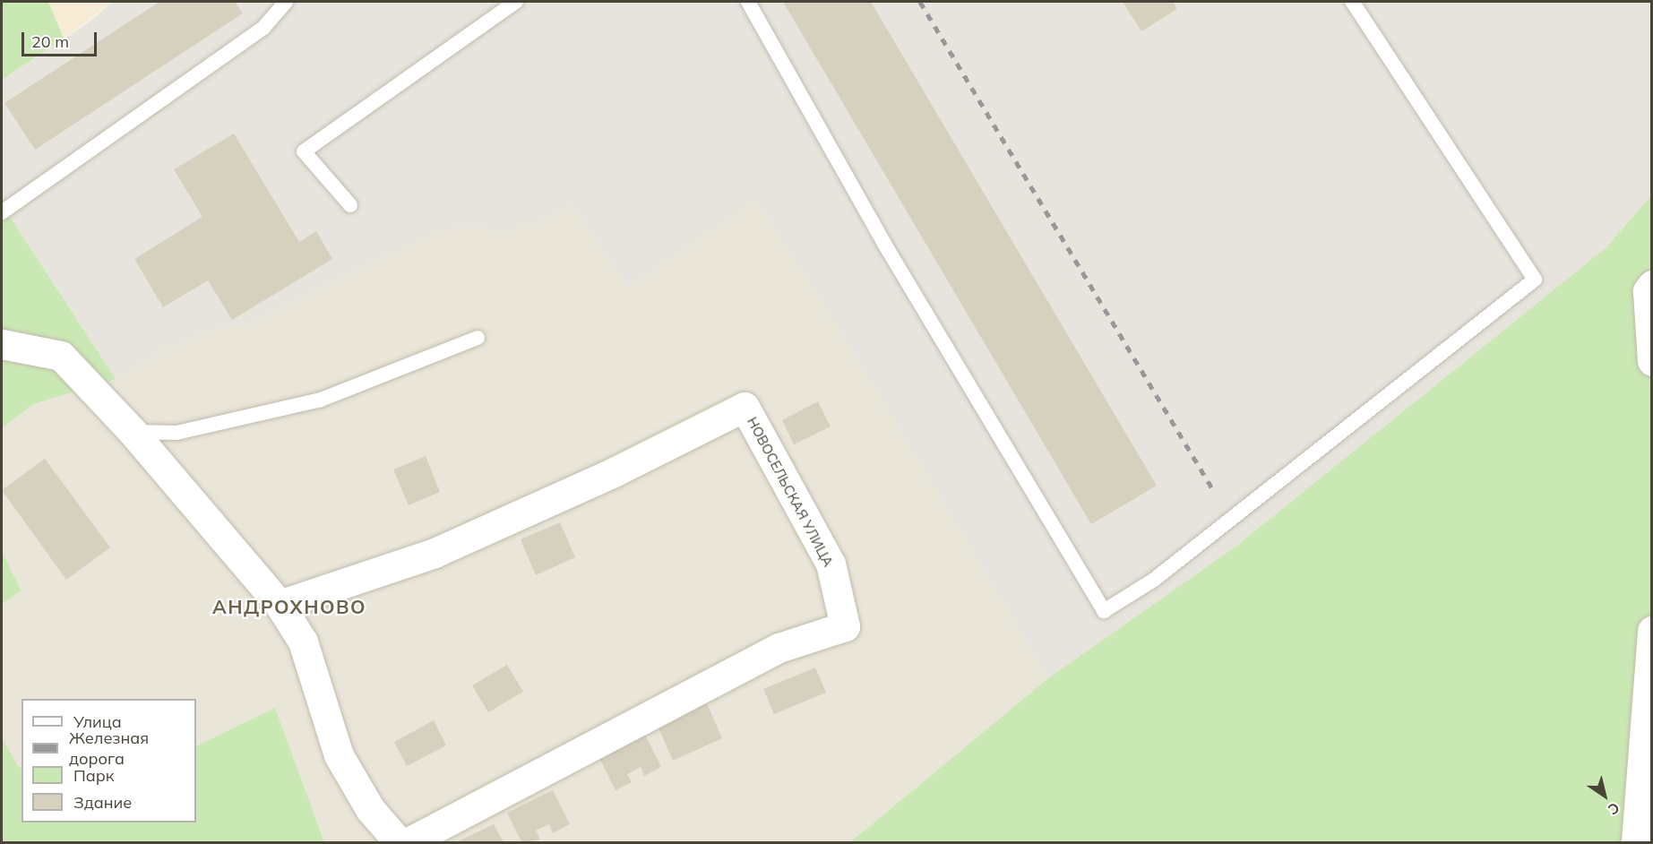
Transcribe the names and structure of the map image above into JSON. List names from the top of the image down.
{
  "streets": {
    "street": ["НОВОСЕЛЬСКАЯ УЛИЦА"]
  },
  "districts": ["АНДРОХНОВО"],
  "legend": [
    "Улица",
    "Железная дорога",
    "Парк",
    "Здание"
  ],
  "scale_bar": "20 m",
  "north": "bottom right"
}
